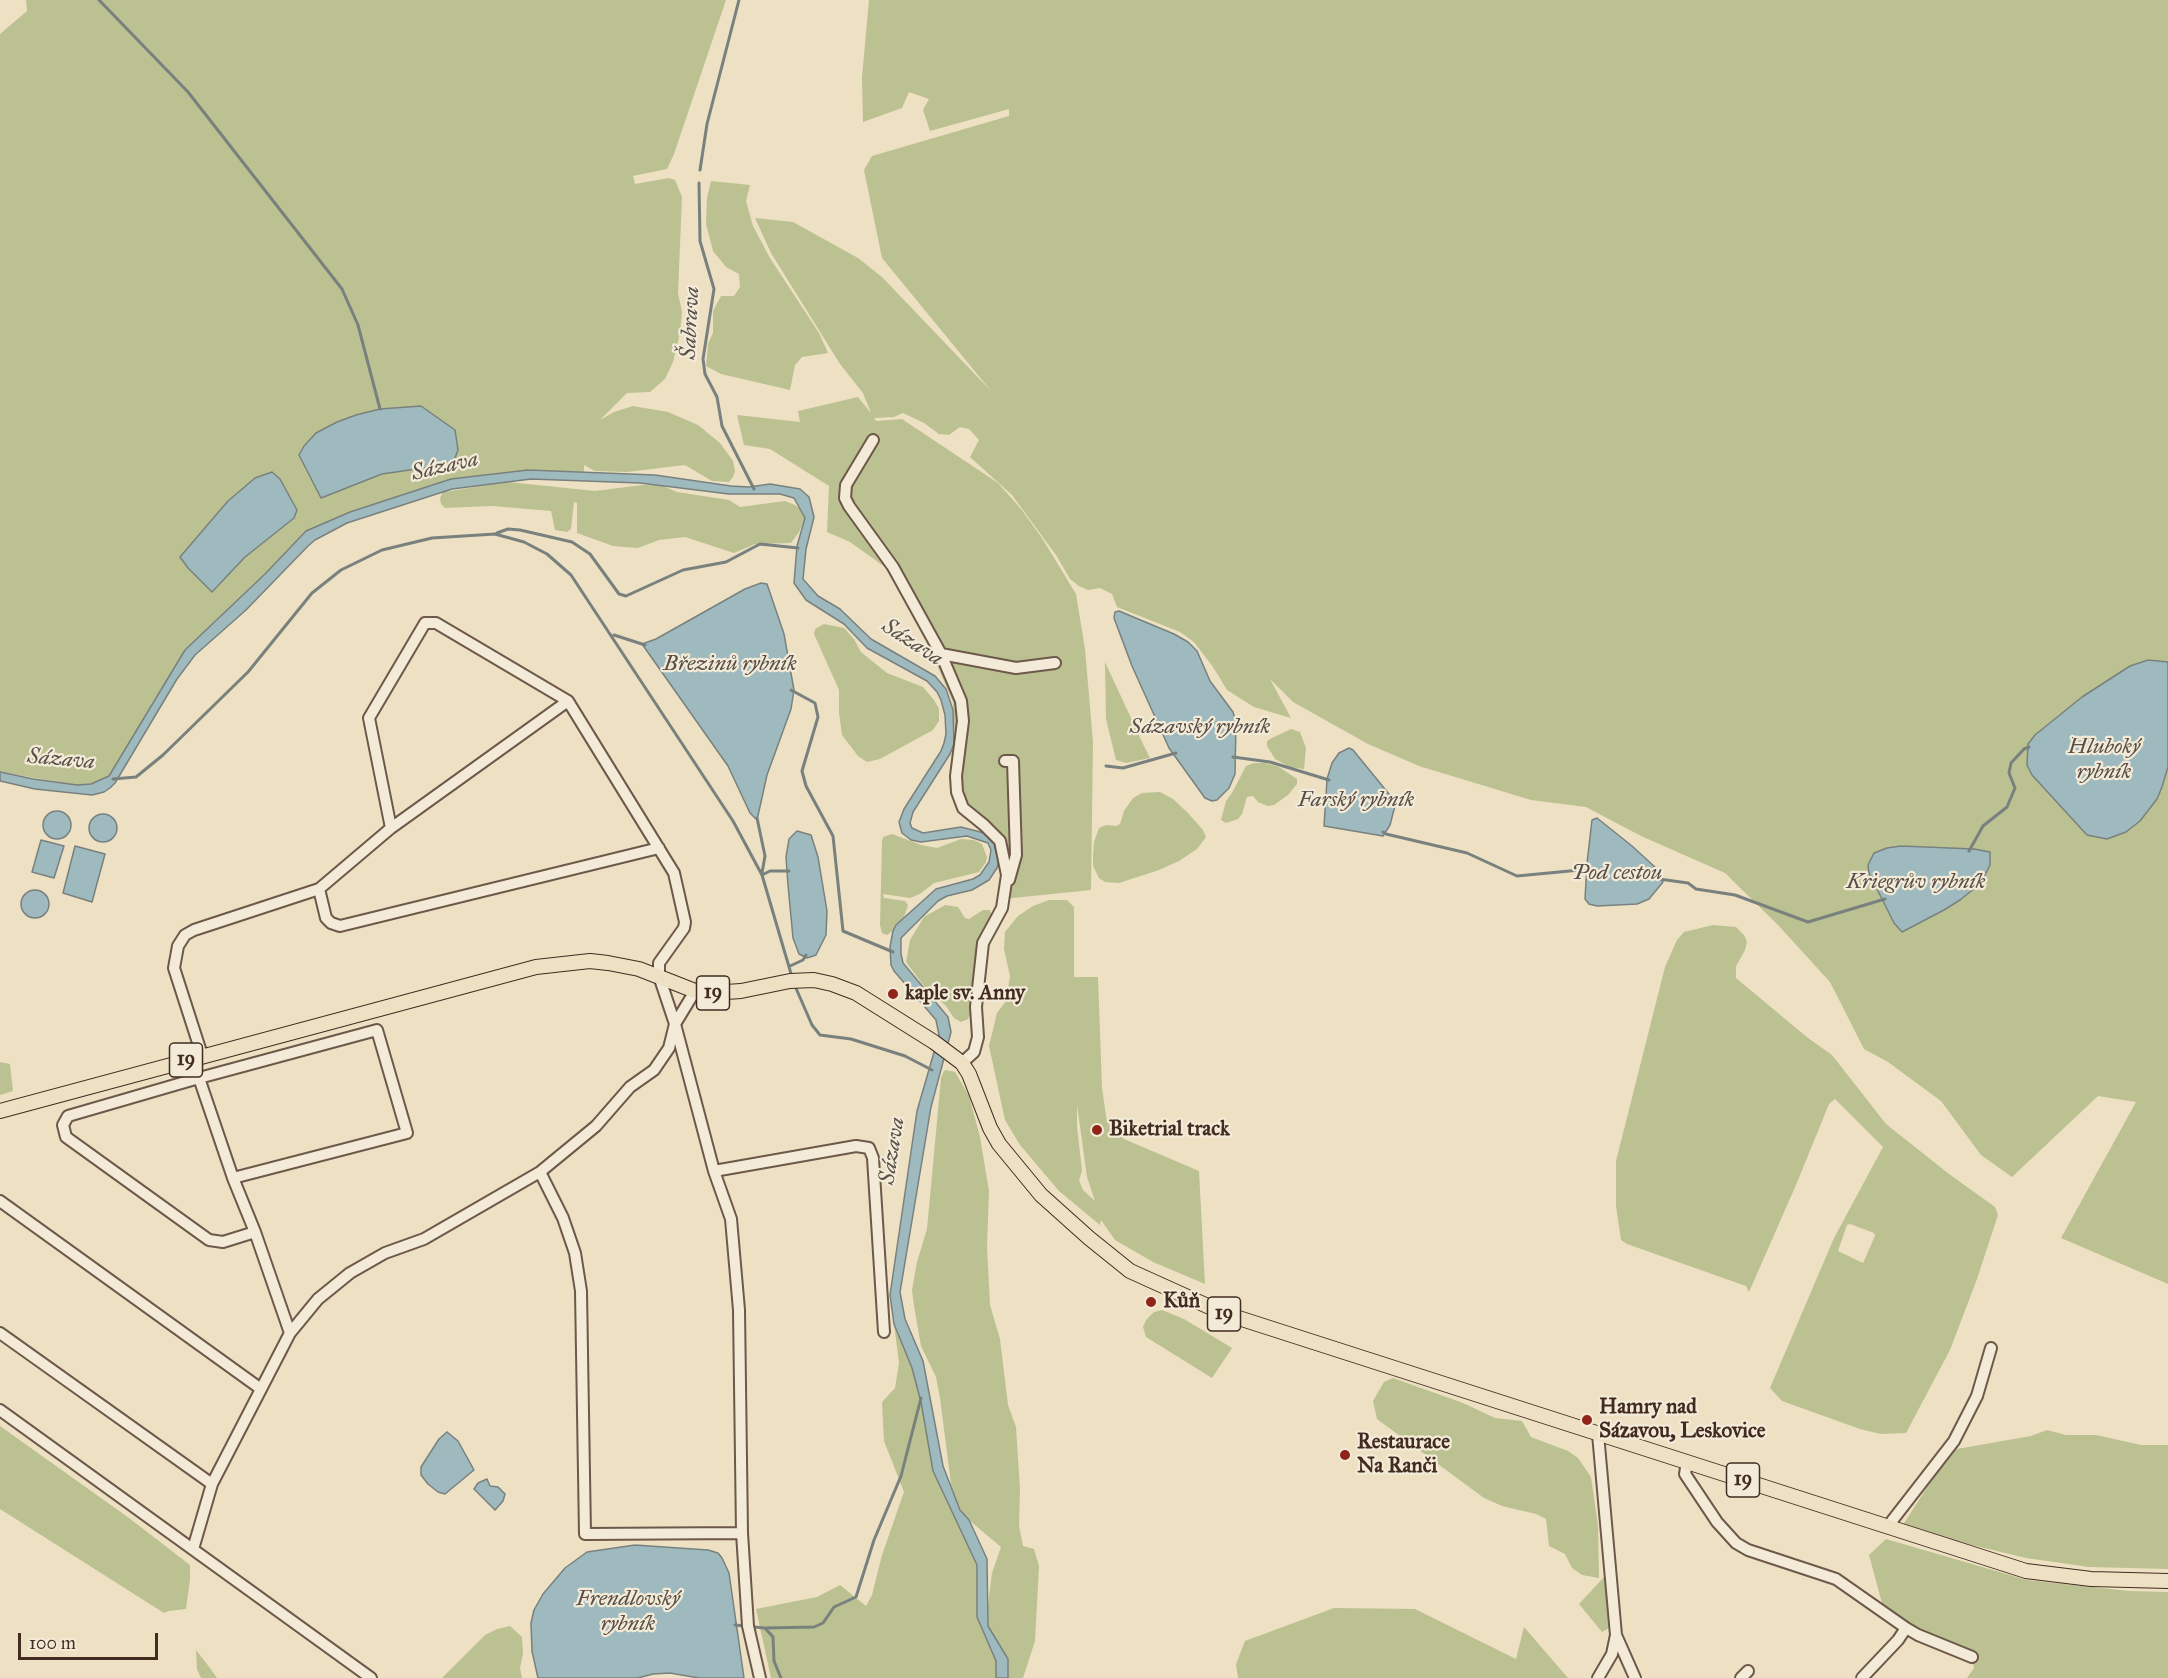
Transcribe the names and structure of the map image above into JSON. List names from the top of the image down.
{
  "streets": {
    "main road": ["19"]
  },
  "water": [
    "Šabrava",
    "Sázava",
    "Březinů rybník",
    "Sázavský rybník",
    "Hluboký rybník",
    "Farský rybník",
    "Pod cestou",
    "Kriegrův rybník",
    "Frendlovský rybník"
  ],
  "places": [
    "kaple sv. Anny",
    "Biketrial track",
    "Kůň",
    "Hamry nad Sázavou, Leskovice",
    "Restaurace Na Ranči"
  ],
  "scale_bar": "100 m"
}
